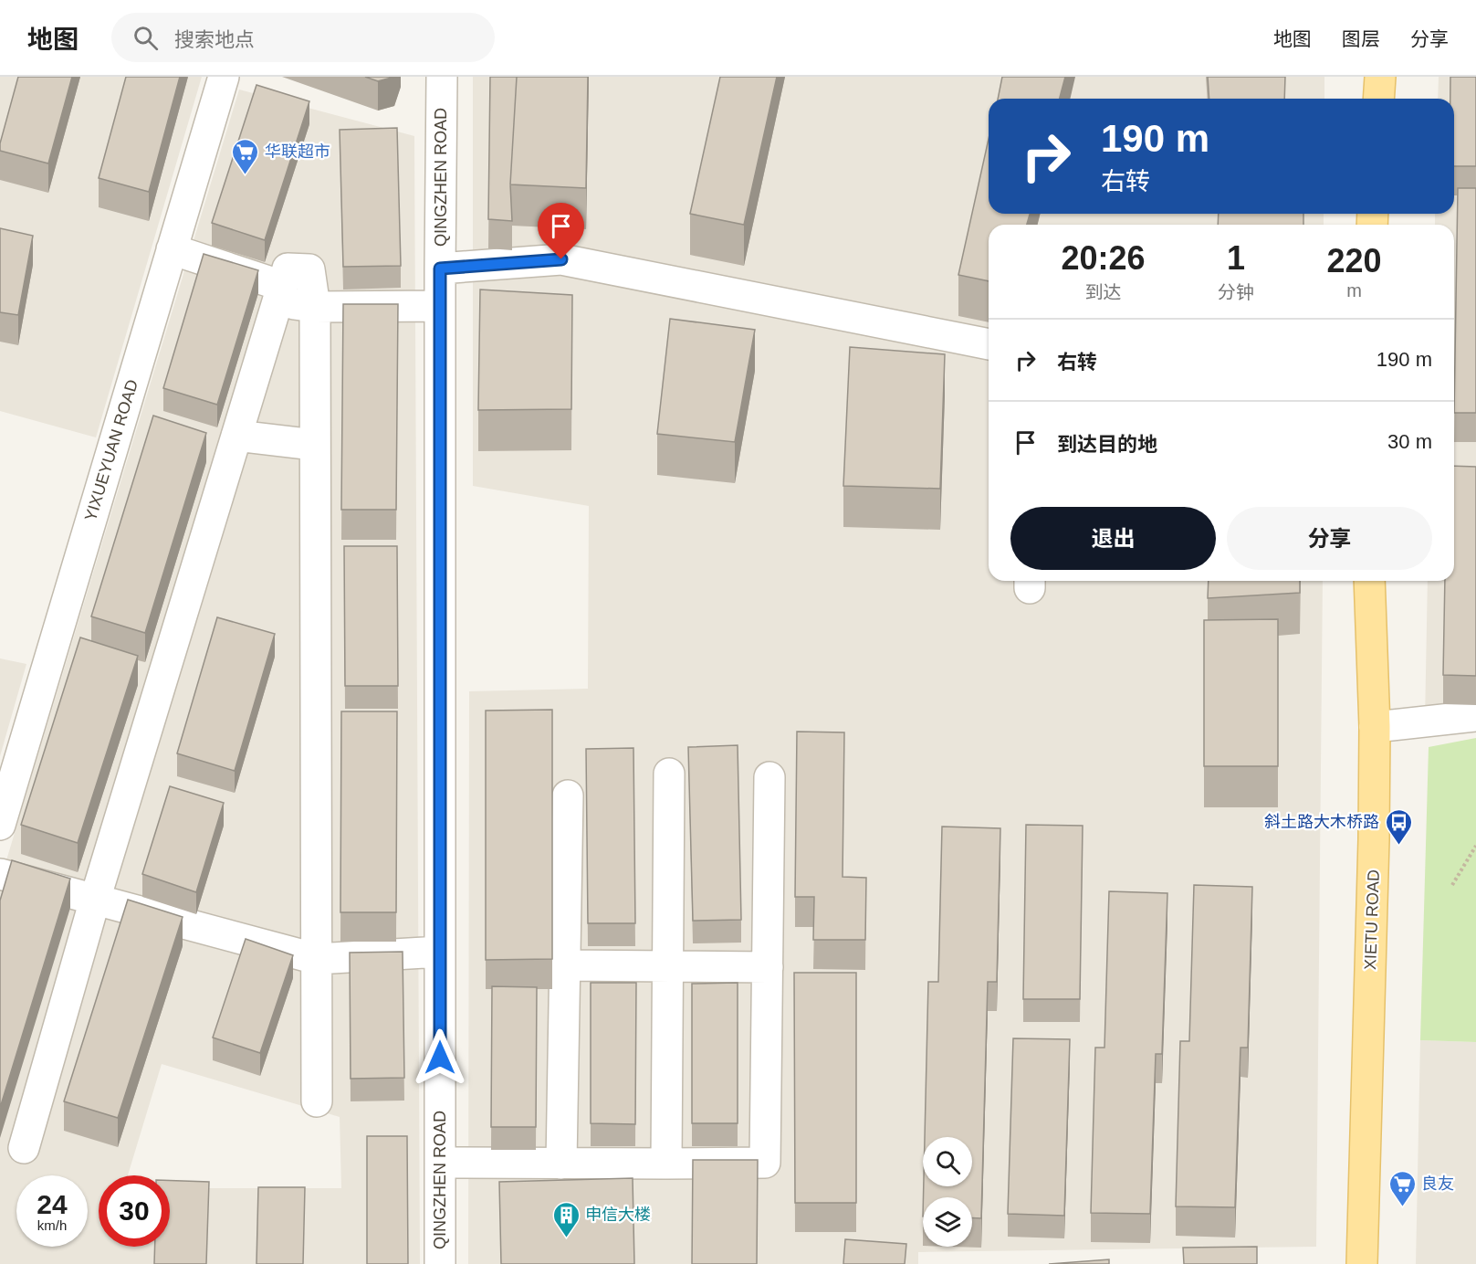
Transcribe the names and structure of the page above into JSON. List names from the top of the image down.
{
  "streets": {
    "main road": ["XIETU ROAD"],
    "street": ["QINGZHEN ROAD", "YIXUEYUAN ROAD"]
  },
  "places": {
    "supermarket": ["华联超市", "良友"],
    "bus stop": ["斜土路大木桥路"],
    "building": ["申信大楼"]
  },
  "page": {
    "header": "地图",
    "search": "搜索地点",
    "nav": ["地图", "图层", "分享"],
    "turn": ["190 m", "右转"],
    "eta": [
      "20:26",
      "到达",
      "1",
      "分钟",
      "220",
      "m"
    ],
    "list": [
      {
        "name": "右转",
        "value": "190 m"
      },
      {
        "name": "到达目的地",
        "value": "30 m"
      }
    ],
    "buttons": ["退出", "分享"],
    "speed": "24 km/h",
    "limit": "30"
  }
}
